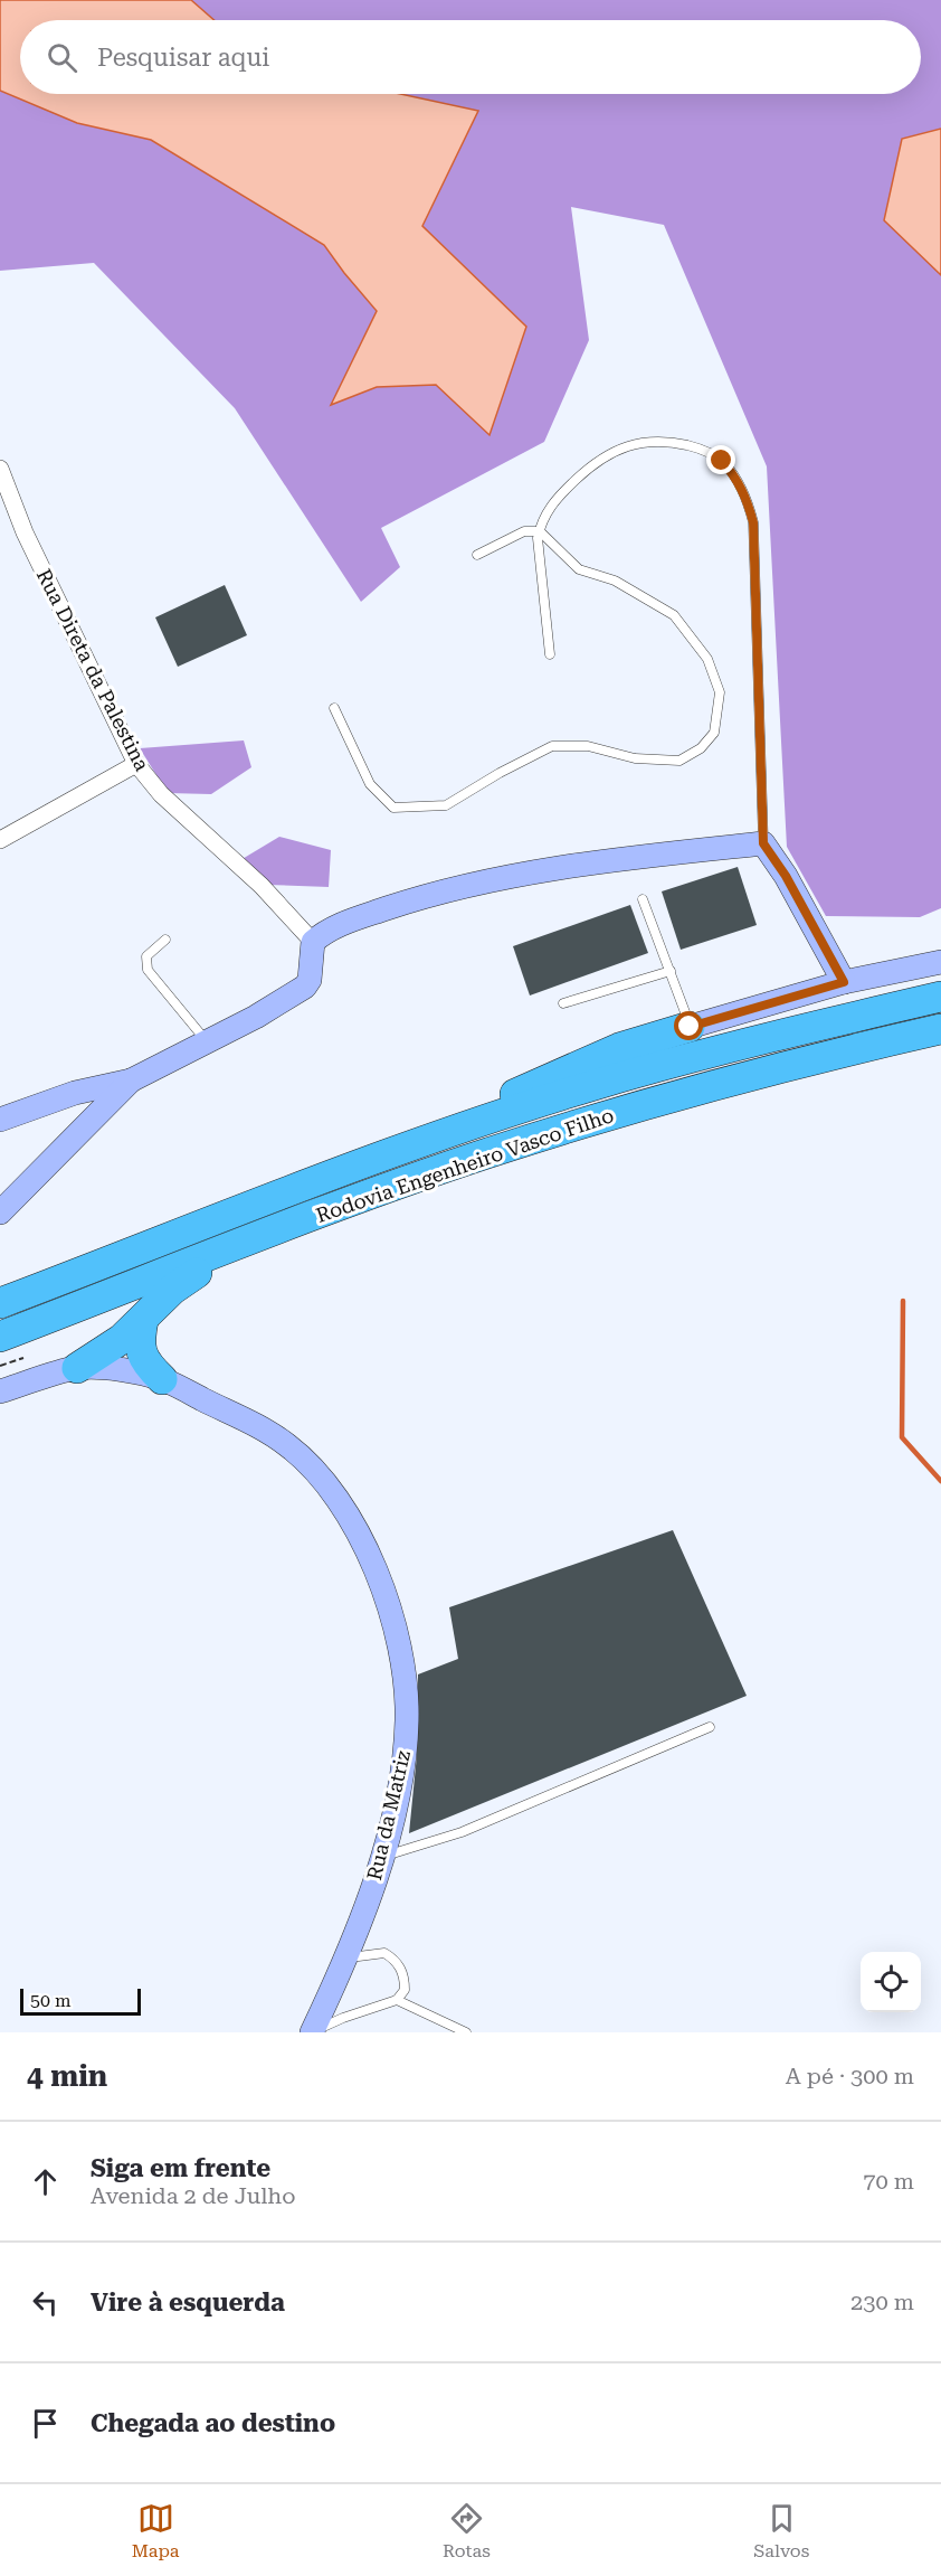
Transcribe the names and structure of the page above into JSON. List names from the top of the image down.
{
  "streets": {
    "highway": ["Rodovia Engenheiro Vasco Filho"],
    "main road": ["Rua da Matriz"],
    "street": ["Rua Direta da Palestina"]
  },
  "scale_bar": "50 m",
  "page": {
    "search": "Pesquisar aqui",
    "scale": "50 m",
    "heading": ["4 min", "A pé · 300 m"],
    "list": [
      ["Siga em frente", "Avenida 2 de Julho", "70 m"],
      ["Vire à esquerda", "230 m"],
      "Chegada ao destino"
    ],
    "nav": ["Mapa", "Rotas", "Salvos"]
  }
}
